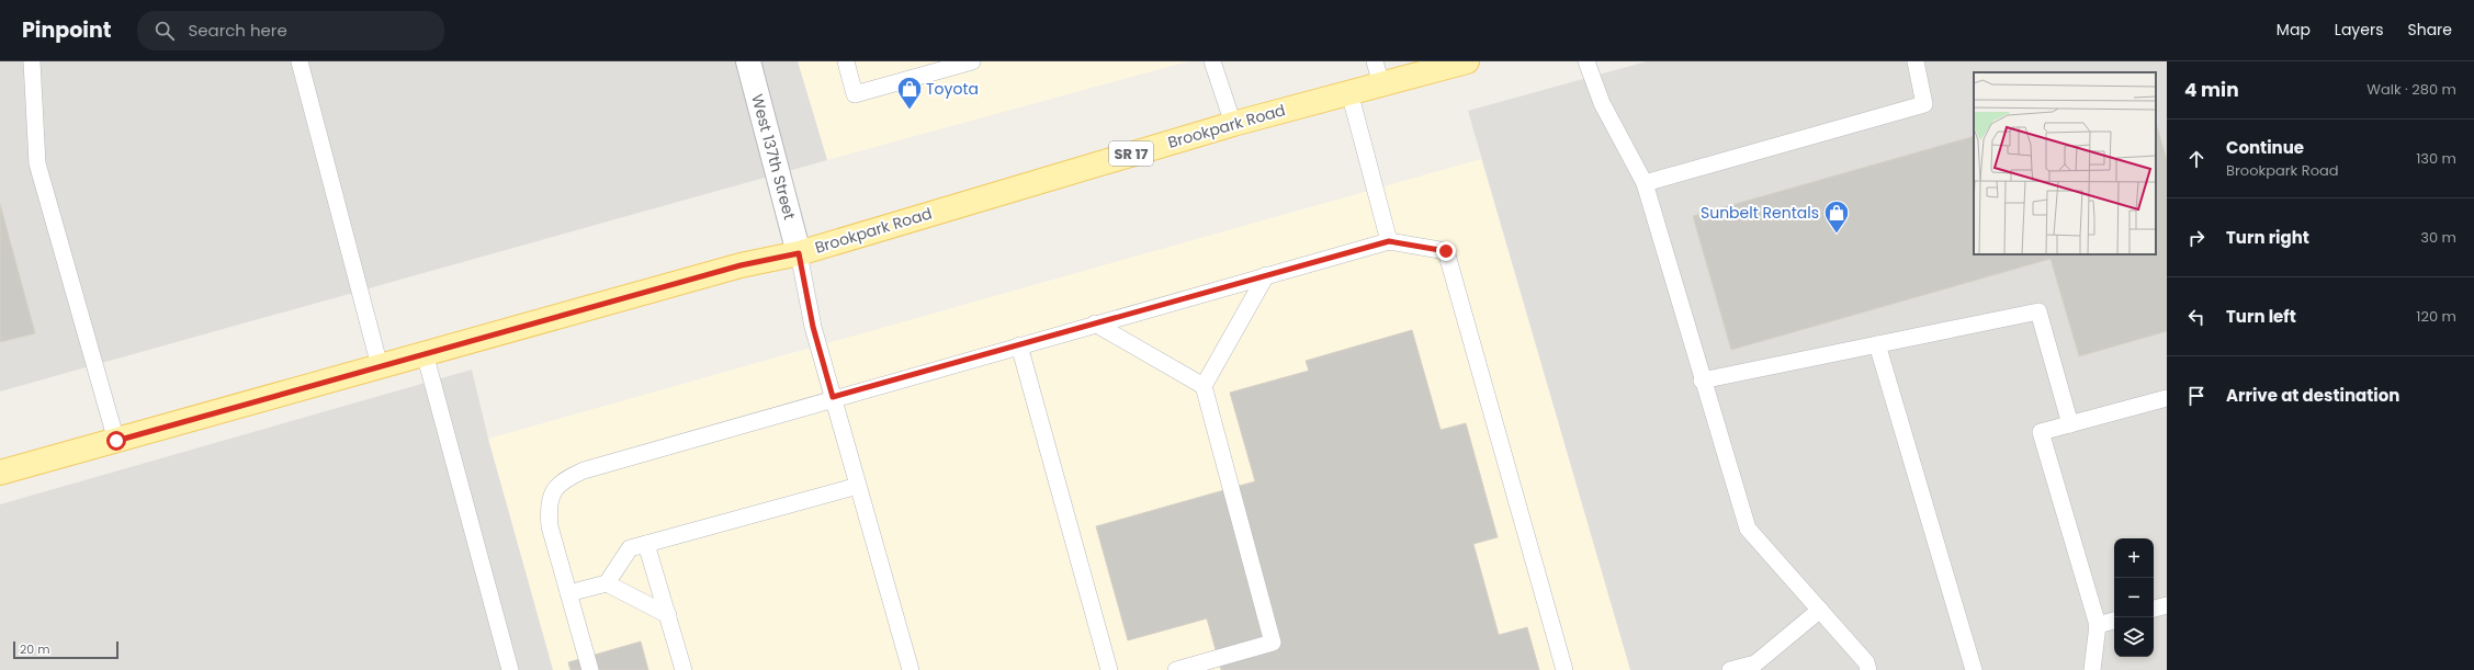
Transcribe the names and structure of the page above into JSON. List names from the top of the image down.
{
  "streets": {
    "main road": ["Brookpark Road", "SR 17"],
    "street": ["West 137th Street"]
  },
  "crossings": [
    ["Brookpark Road", "West 137th Street"]
  ],
  "places": {
    "shop": ["Toyota", "Sunbelt Rentals"]
  },
  "scale_bar": "20 m",
  "page": {
    "header": "Pinpoint",
    "search": "Search here",
    "nav": ["Map", "Layers", "Share"],
    "heading": ["4 min", "Walk · 280 m"],
    "list": [
      ["Continue", "Brookpark Road", "130 m"],
      ["Turn right", "30 m"],
      ["Turn left", "120 m"],
      "Arrive at destination"
    ],
    "map_buttons": ["+", "−"],
    "scale": "20 m"
  }
}
